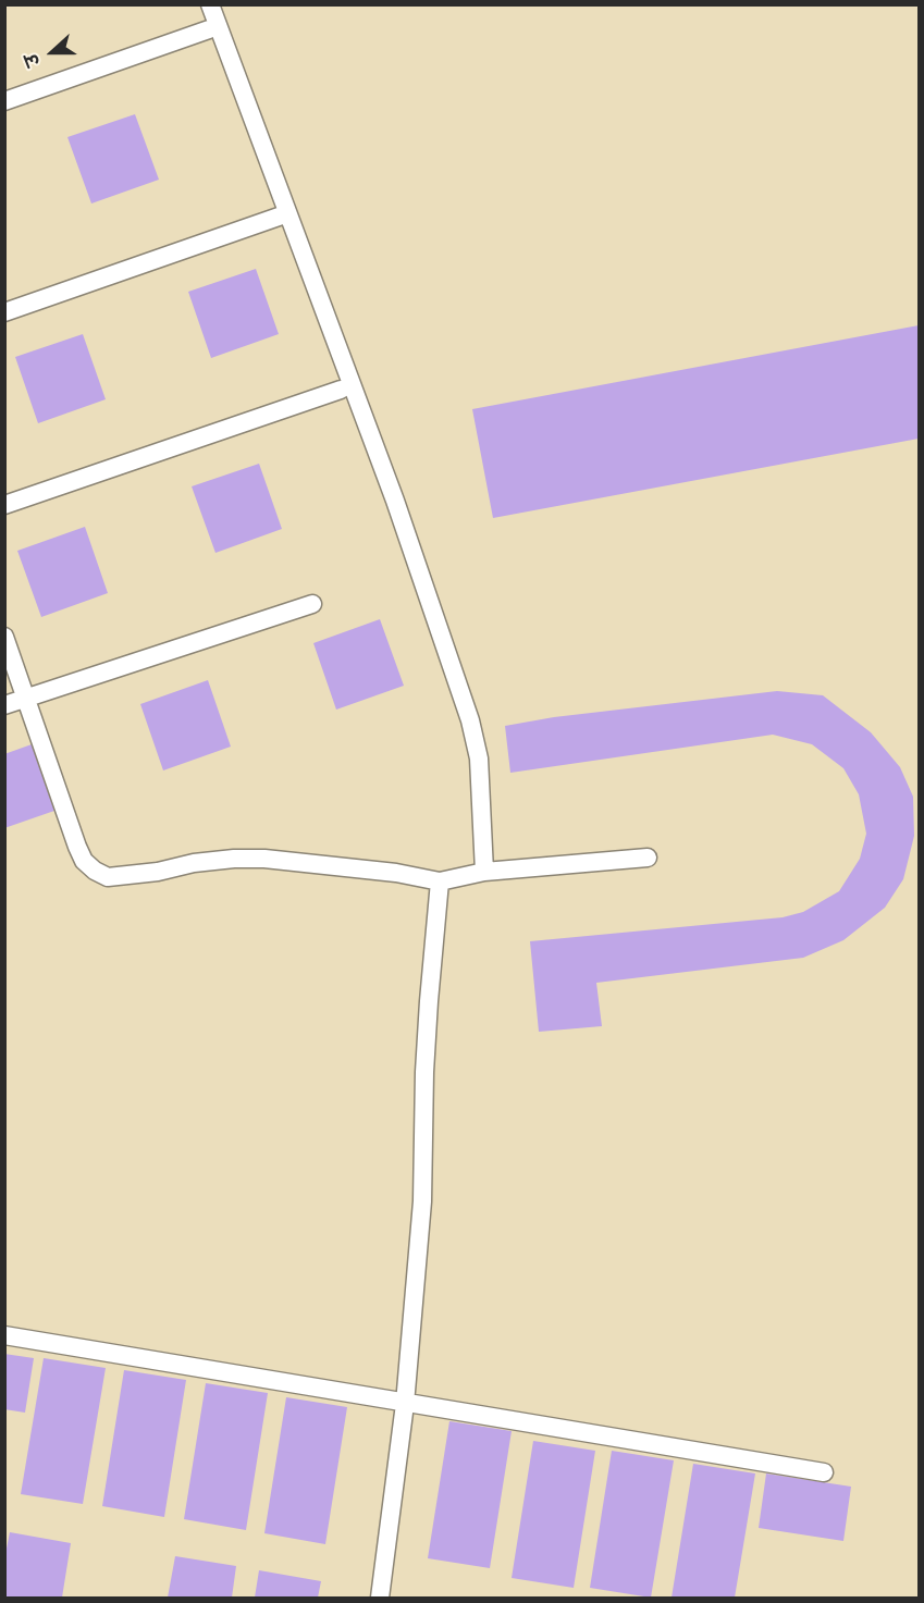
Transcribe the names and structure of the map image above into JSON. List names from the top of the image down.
{
  "north": "left"
}
